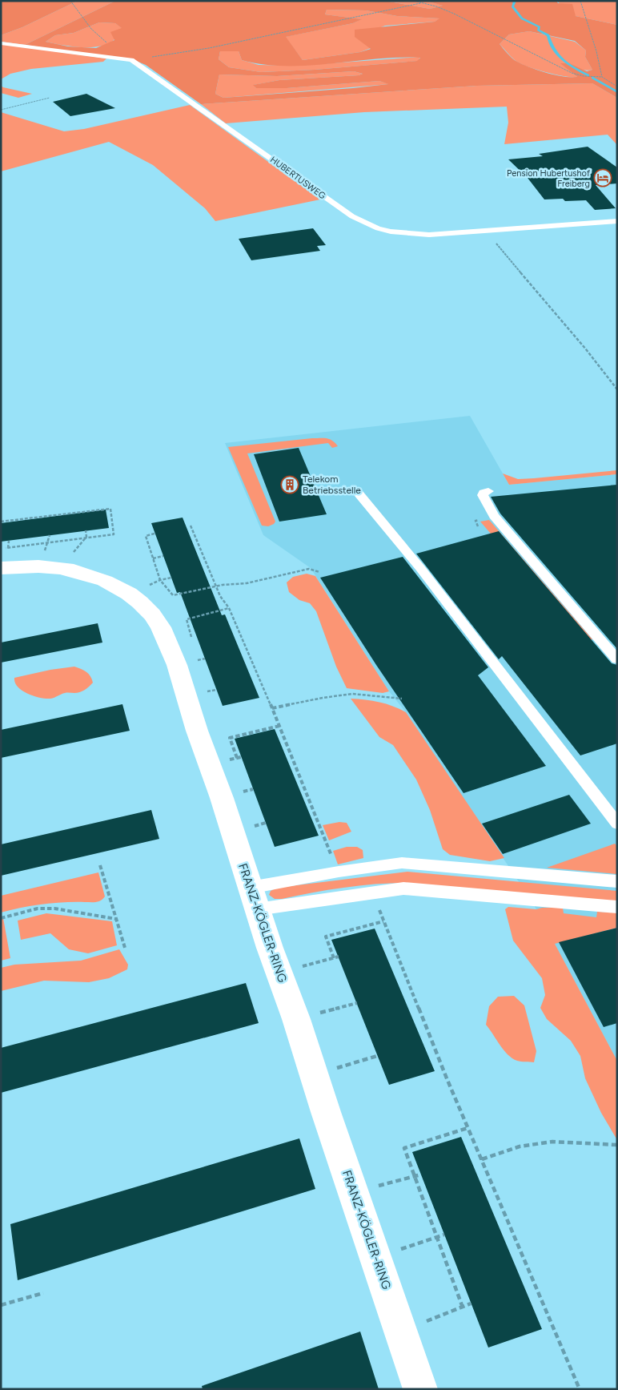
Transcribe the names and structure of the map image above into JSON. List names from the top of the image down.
{
  "streets": {
    "street": ["FRANZ-KÖGLER-RING"],
    "lane": ["HUBERTUSWEG"]
  },
  "places": {
    "hotel": ["Pension Hubertushof Freiberg"],
    "building": ["Telekom Betriebsstelle"]
  }
}
